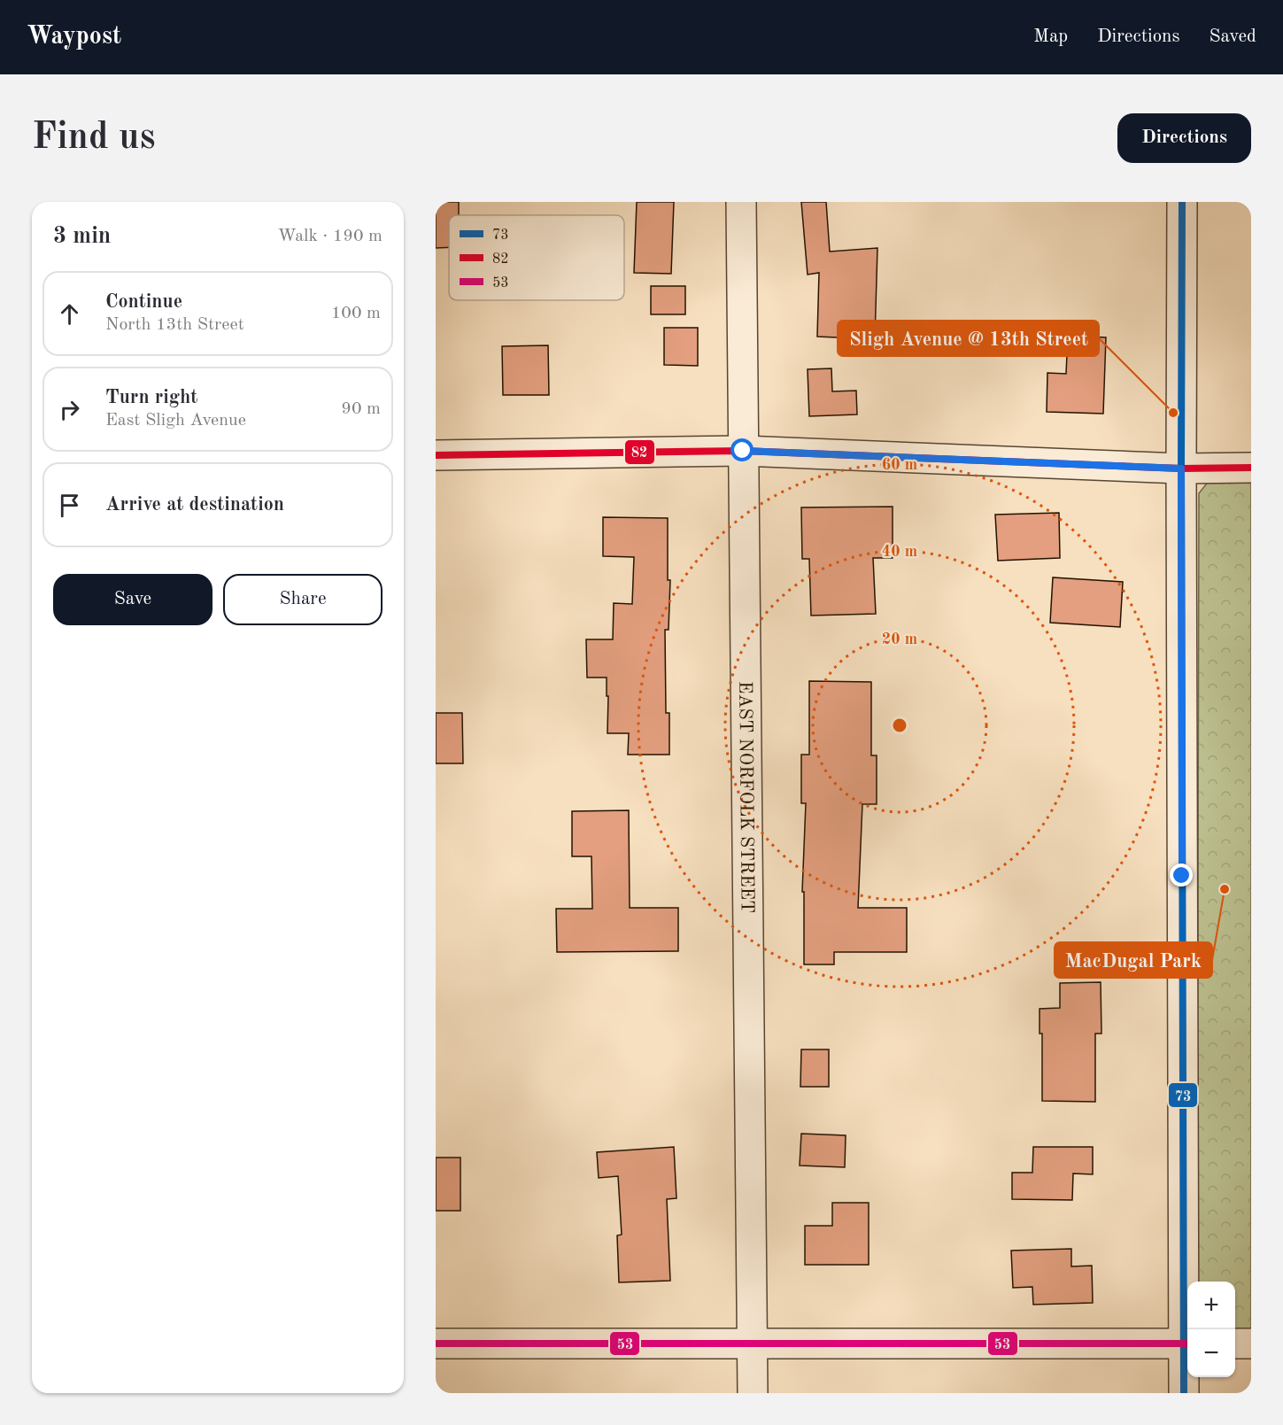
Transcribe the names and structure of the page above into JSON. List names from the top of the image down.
{
  "streets": {
    "street": ["EAST NORFOLK STREET"]
  },
  "places": ["Sligh Avenue @ 13th Street", "MacDugal Park"],
  "lines": ["transit line 73", "transit line 82", "transit line 53"],
  "legend": ["73", "82", "53"],
  "page": {
    "header": "Waypost",
    "nav": ["Map", "Directions", "Saved"],
    "buttons": [
      "Directions",
      ["Save", "Share"]
    ],
    "title": "Find us",
    "heading": ["3 min", "Walk · 190 m"],
    "list": [
      ["Continue", "North 13th Street", "100 m"],
      ["Turn right", "East Sligh Avenue", "90 m"],
      "Arrive at destination"
    ],
    "map_buttons": ["+", "−"]
  },
  "rings": ["60 m", "40 m", "20 m"]
}
